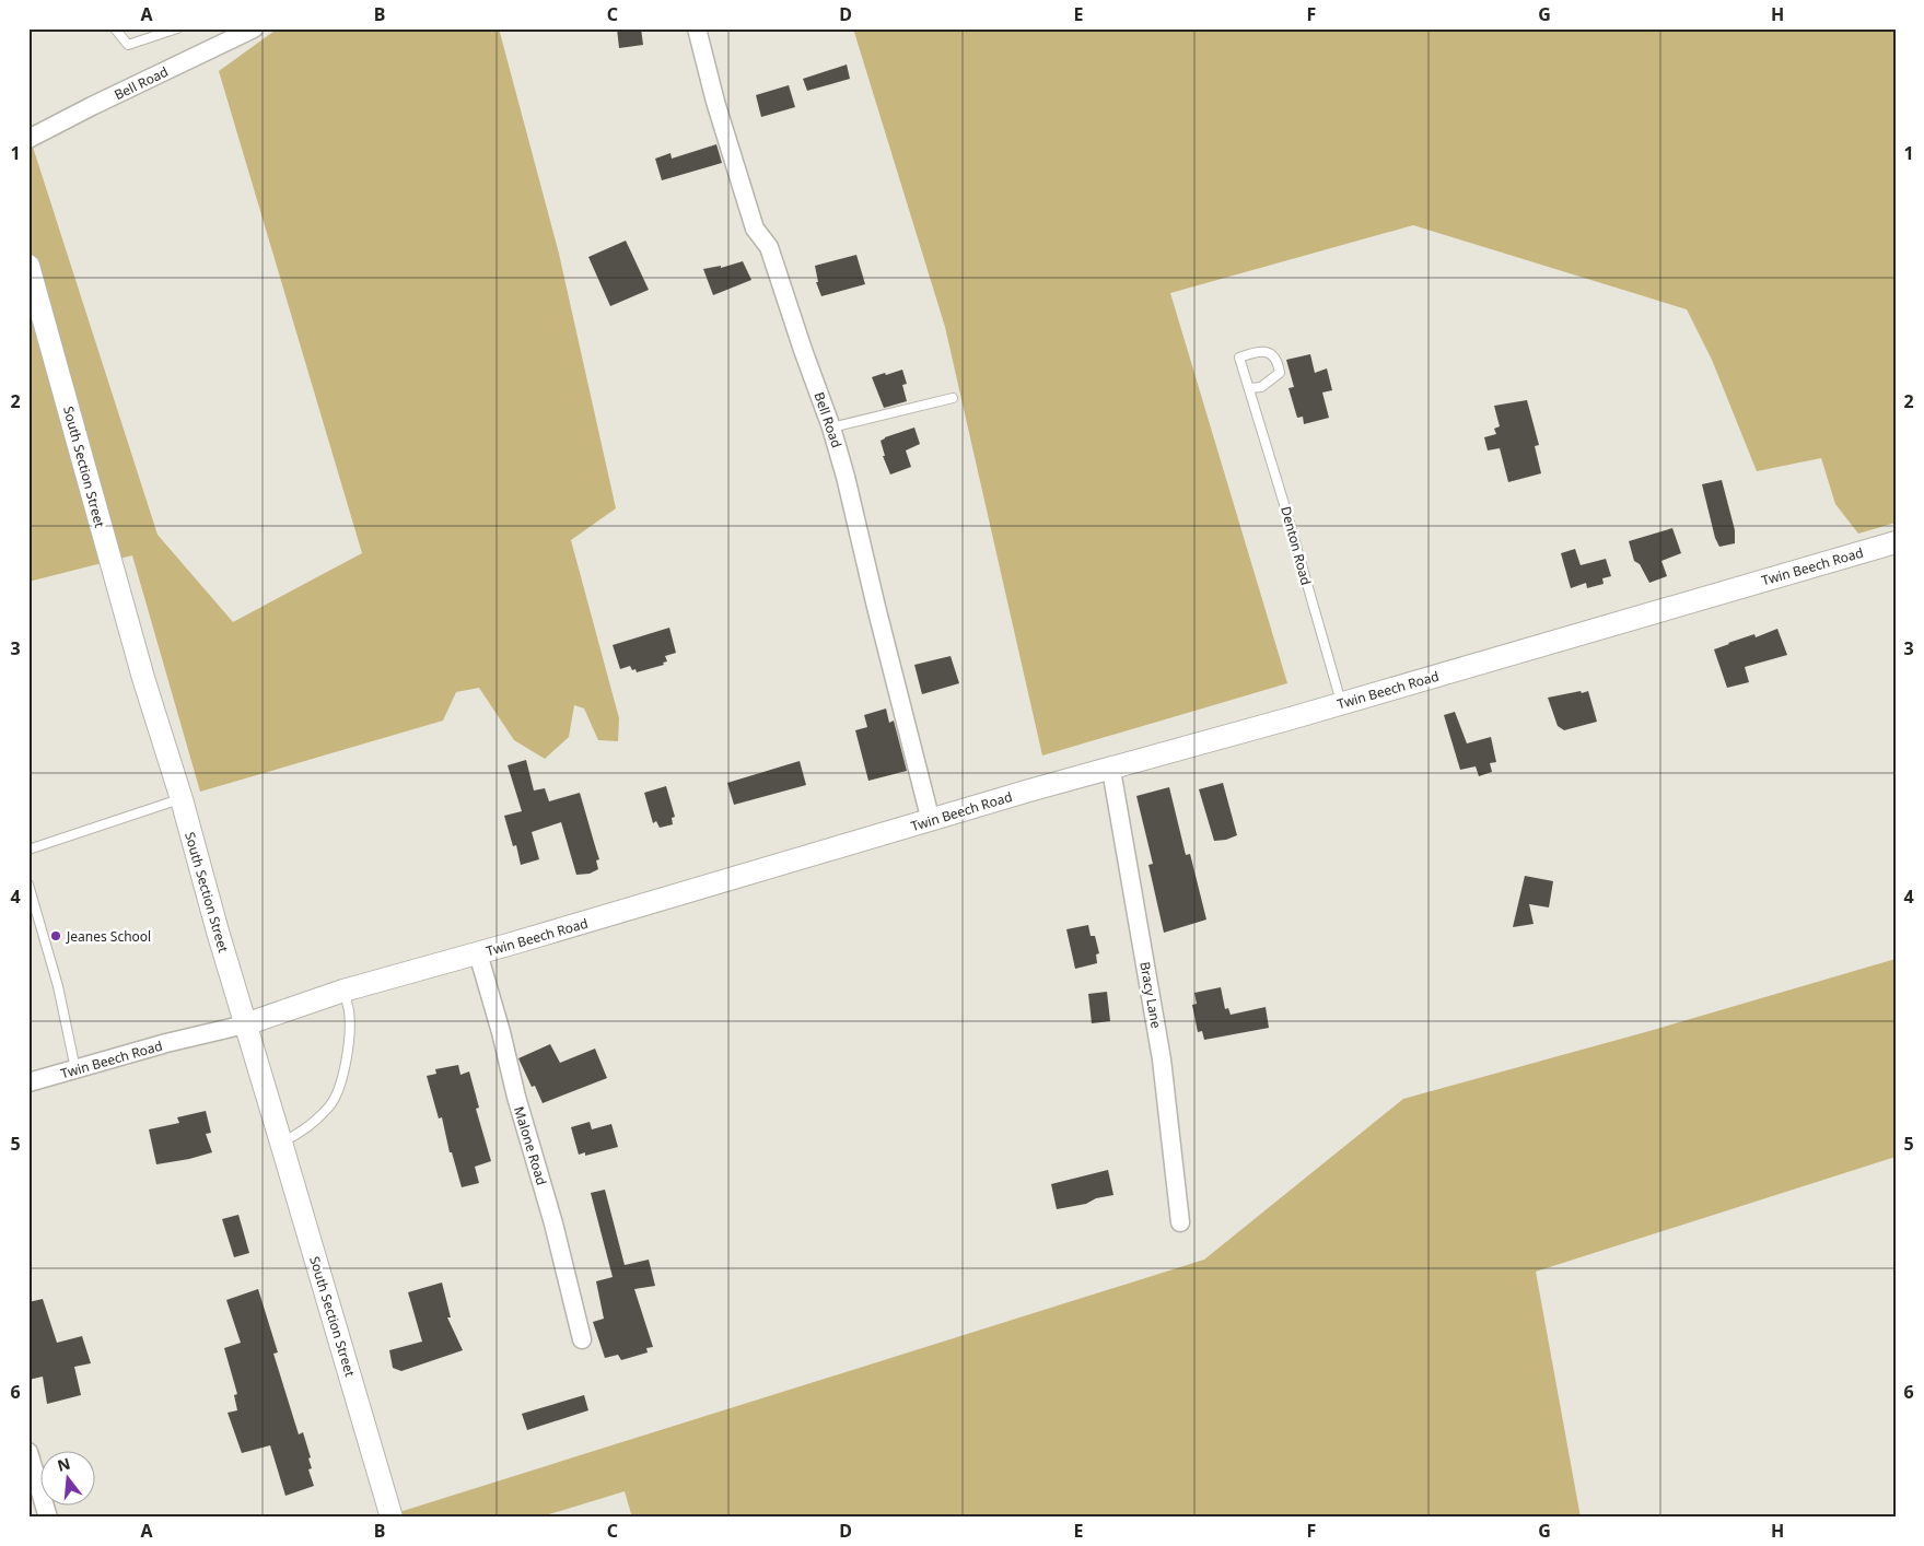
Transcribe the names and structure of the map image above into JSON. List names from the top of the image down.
{
  "streets": {
    "street": [
      "Bell Road",
      "South Section Street",
      "Twin Beech Road",
      "Bracy Lane",
      "Malone Road"
    ],
    "lane": ["Denton Road"]
  },
  "crossings": [
    ["Bell Road", "Twin Beech Road"],
    ["South Section Street", "Twin Beech Road"],
    ["Denton Road", "Twin Beech Road"],
    ["Twin Beech Road", "Bracy Lane"],
    ["Twin Beech Road", "Malone Road"]
  ],
  "places": ["Jeanes School"],
  "north": "top",
  "grid": {
    "columns": [
      "A",
      "B",
      "C",
      "D",
      "E",
      "F",
      "G",
      "H"
    ],
    "rows": [
      "1",
      "2",
      "3",
      "4",
      "5",
      "6"
    ]
  }
}
